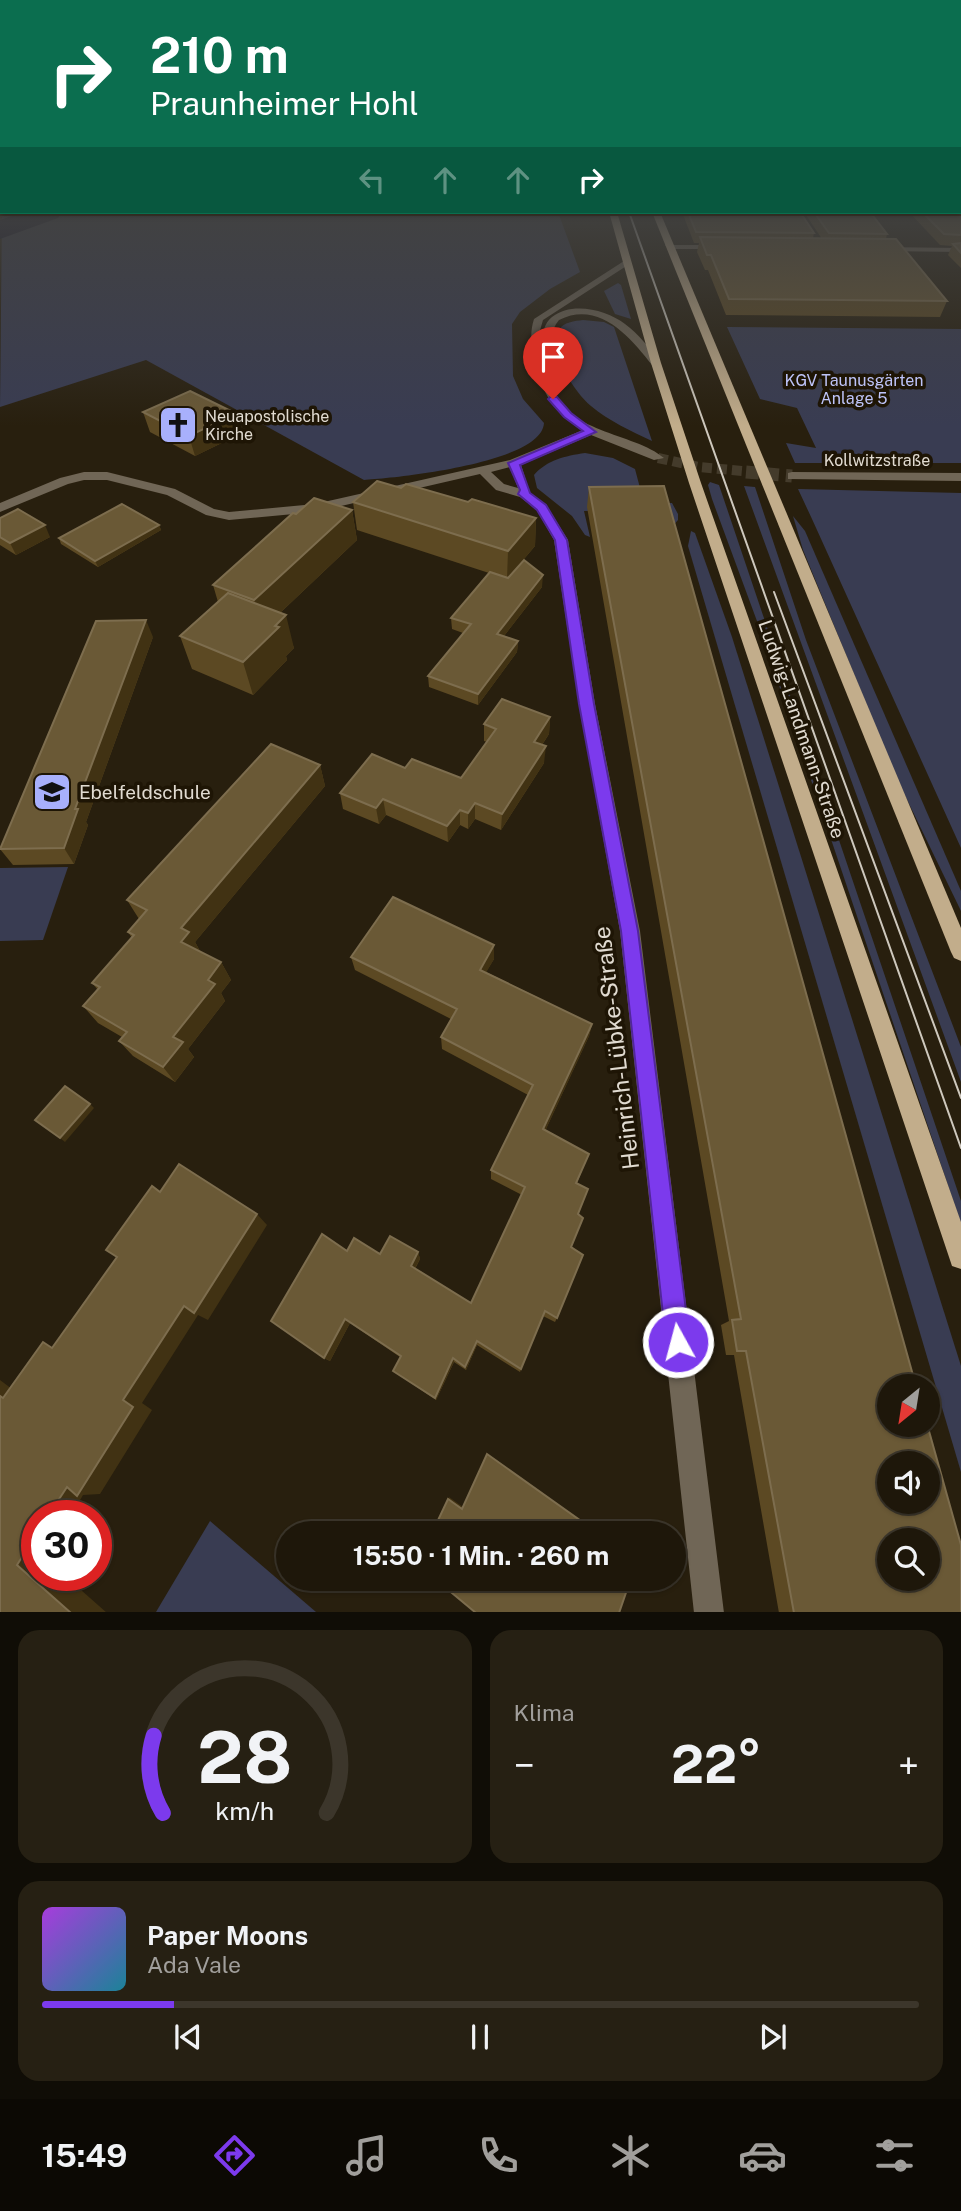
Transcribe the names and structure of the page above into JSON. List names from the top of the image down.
{
  "streets": {
    "main road": ["Ludwig-Landmann-Straße"],
    "street": ["Kollwitzstraße", "Heinrich-Lübke-Straße"]
  },
  "parks": ["KGV Taunusgärten Anlage 5"],
  "places": {
    "church": ["Neuapostolische Kirche"],
    "school or university": ["Ebelfeldschule"]
  },
  "north": "bottom left",
  "page": {
    "turn": ["210 m", "Praunheimer Hohl"],
    "limit": "30",
    "trip": "15:50 · 1 Min. · 260 m",
    "tile": "Klima",
    "heat": ["−", "22°", "+"],
    "song": ["Paper Moons", "Ada Vale"],
    "tabs": "15:49",
    "gauge": ["28", "km/h"]
  }
}
